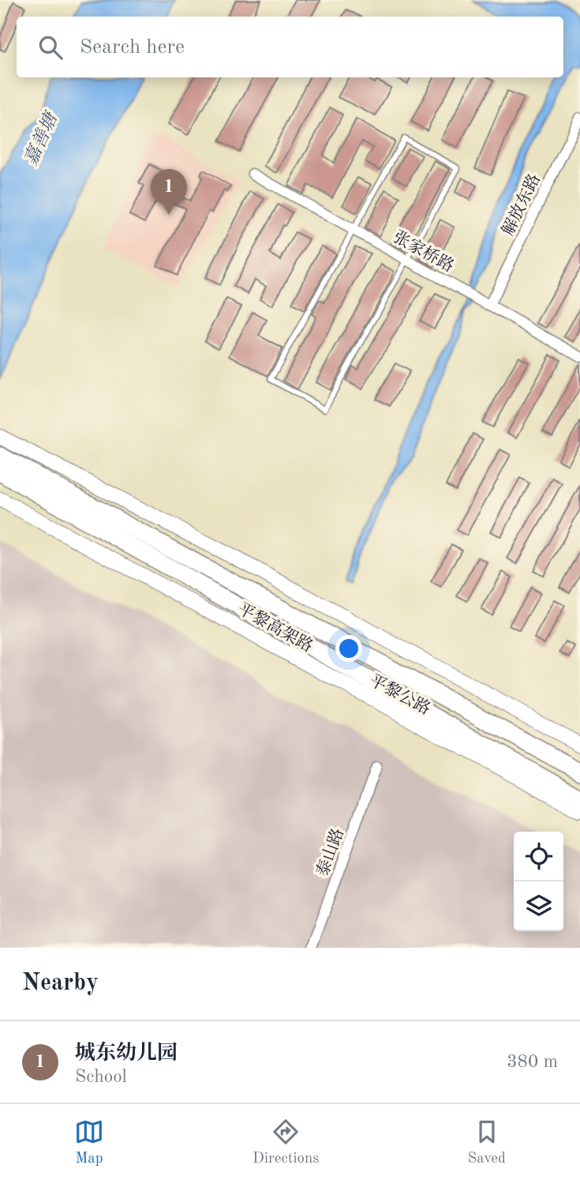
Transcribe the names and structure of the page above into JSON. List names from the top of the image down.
{
  "streets": {
    "highway": ["平黎高架路"],
    "main road": ["平黎公路"],
    "street": ["解放东路", "张家桥路", "泰山路"]
  },
  "crossings": [
    ["解放东路", "张家桥路"]
  ],
  "water": ["嘉善塘"],
  "page": {
    "search": "Search here",
    "pins": "1",
    "heading": "Nearby",
    "list": [
      {
        "mark": "1",
        "name": "城东幼儿园",
        "note": "School",
        "value": "380 m"
      }
    ],
    "nav": ["Map", "Directions", "Saved"]
  }
}
